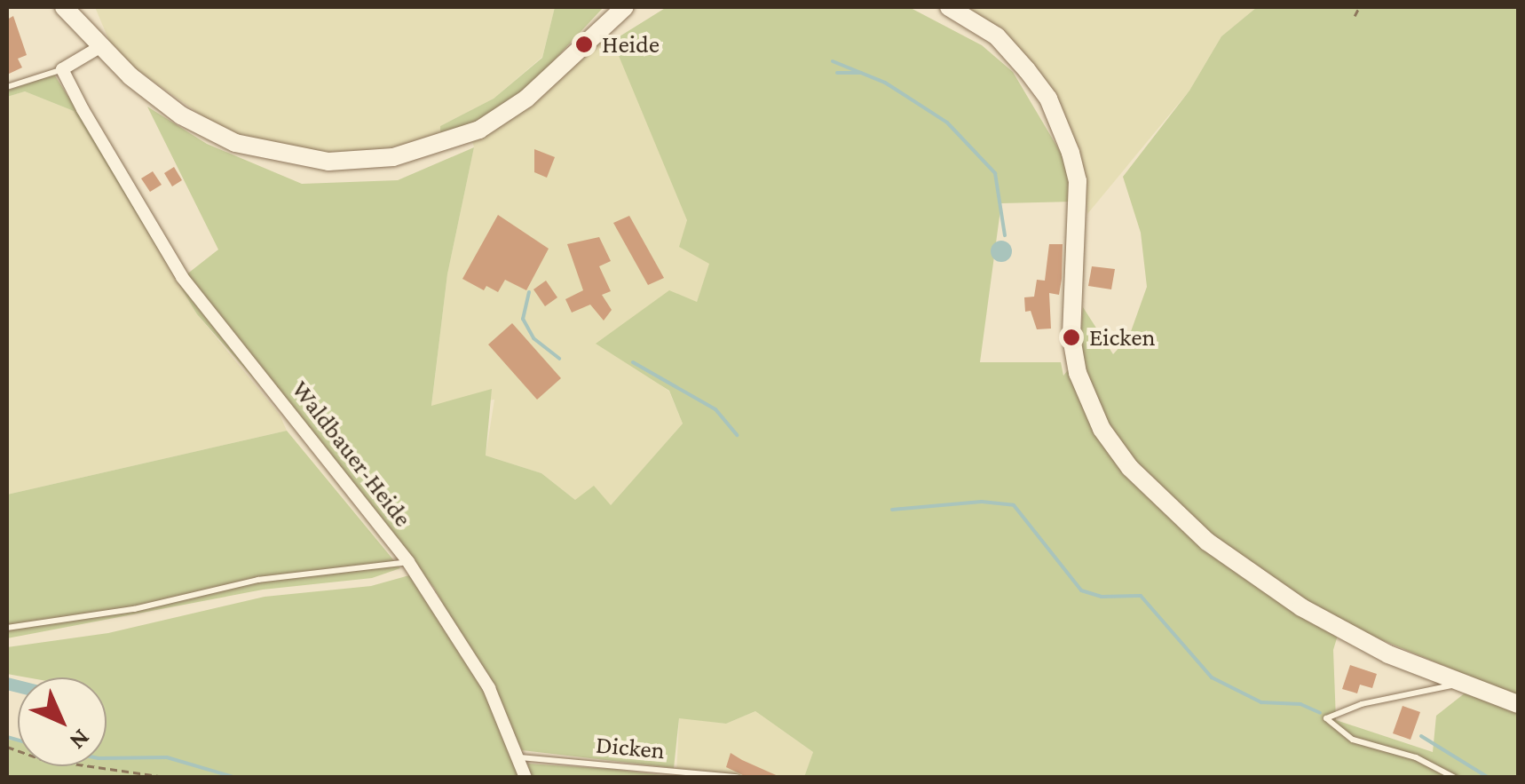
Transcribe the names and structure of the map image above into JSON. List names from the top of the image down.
{
  "streets": {
    "street": ["Waldbauer-Heide"],
    "lane": ["Dicken"]
  },
  "places": ["Heide", "Eicken"],
  "north": "bottom right"
}
